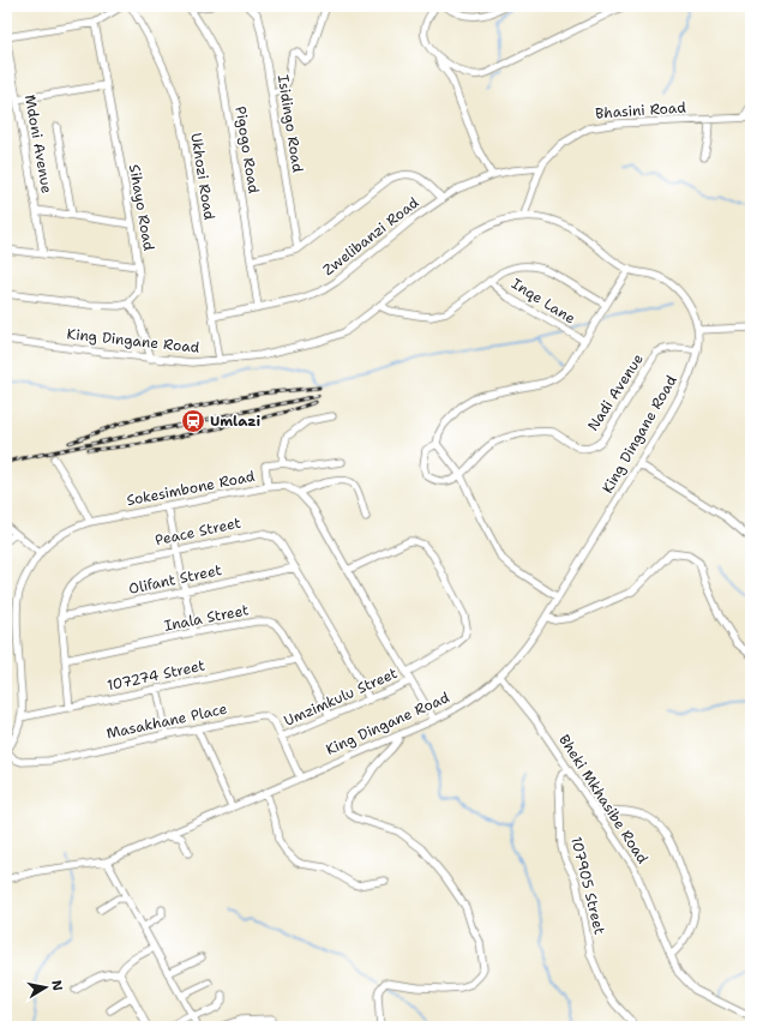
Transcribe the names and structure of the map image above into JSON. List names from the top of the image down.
{
  "streets": {
    "street": [
      "Bhasini Road",
      "Isidingo Road",
      "Mdoni Avenue",
      "Pigogo Road",
      "Ukhozi Road",
      "Sihayo Road",
      "Zwelibanzi Road",
      "Inqe Lane",
      "King Dingane Road",
      "Nadi Avenue",
      "Sokesimbone Road",
      "Peace Street",
      "Olifant Street",
      "Inala Street",
      "107274 Street",
      "Umzimkulu Street",
      "Masakhane Place",
      "Bheki Mkhasibe Road",
      "107905 Street"
    ]
  },
  "crossings": [
    ["Bhasini Road", "Zwelibanzi Road"],
    ["Bhasini Road", "King Dingane Road"],
    ["Pigogo Road", "Zwelibanzi Road"],
    ["Ukhozi Road", "Zwelibanzi Road"],
    ["Ukhozi Road", "King Dingane Road"],
    ["King Dingane Road", "Nadi Avenue"],
    ["King Dingane Road", "Masakhane Place"],
    ["King Dingane Road", "Bheki Mkhasibe Road"],
    ["Sokesimbone Road", "107274 Street"],
    ["Sokesimbone Road", "Masakhane Place"],
    ["Peace Street", "Olifant Street"],
    ["Peace Street", "Inala Street"],
    ["Peace Street", "107274 Street"],
    ["Peace Street", "Umzimkulu Street"],
    ["Inala Street", "107274 Street"],
    ["Inala Street", "Umzimkulu Street"],
    ["Umzimkulu Street", "Masakhane Place"],
    ["Bheki Mkhasibe Road", "107905 Street"]
  ],
  "places": {
    "station": ["Umlazi"]
  },
  "north": "right"
}
